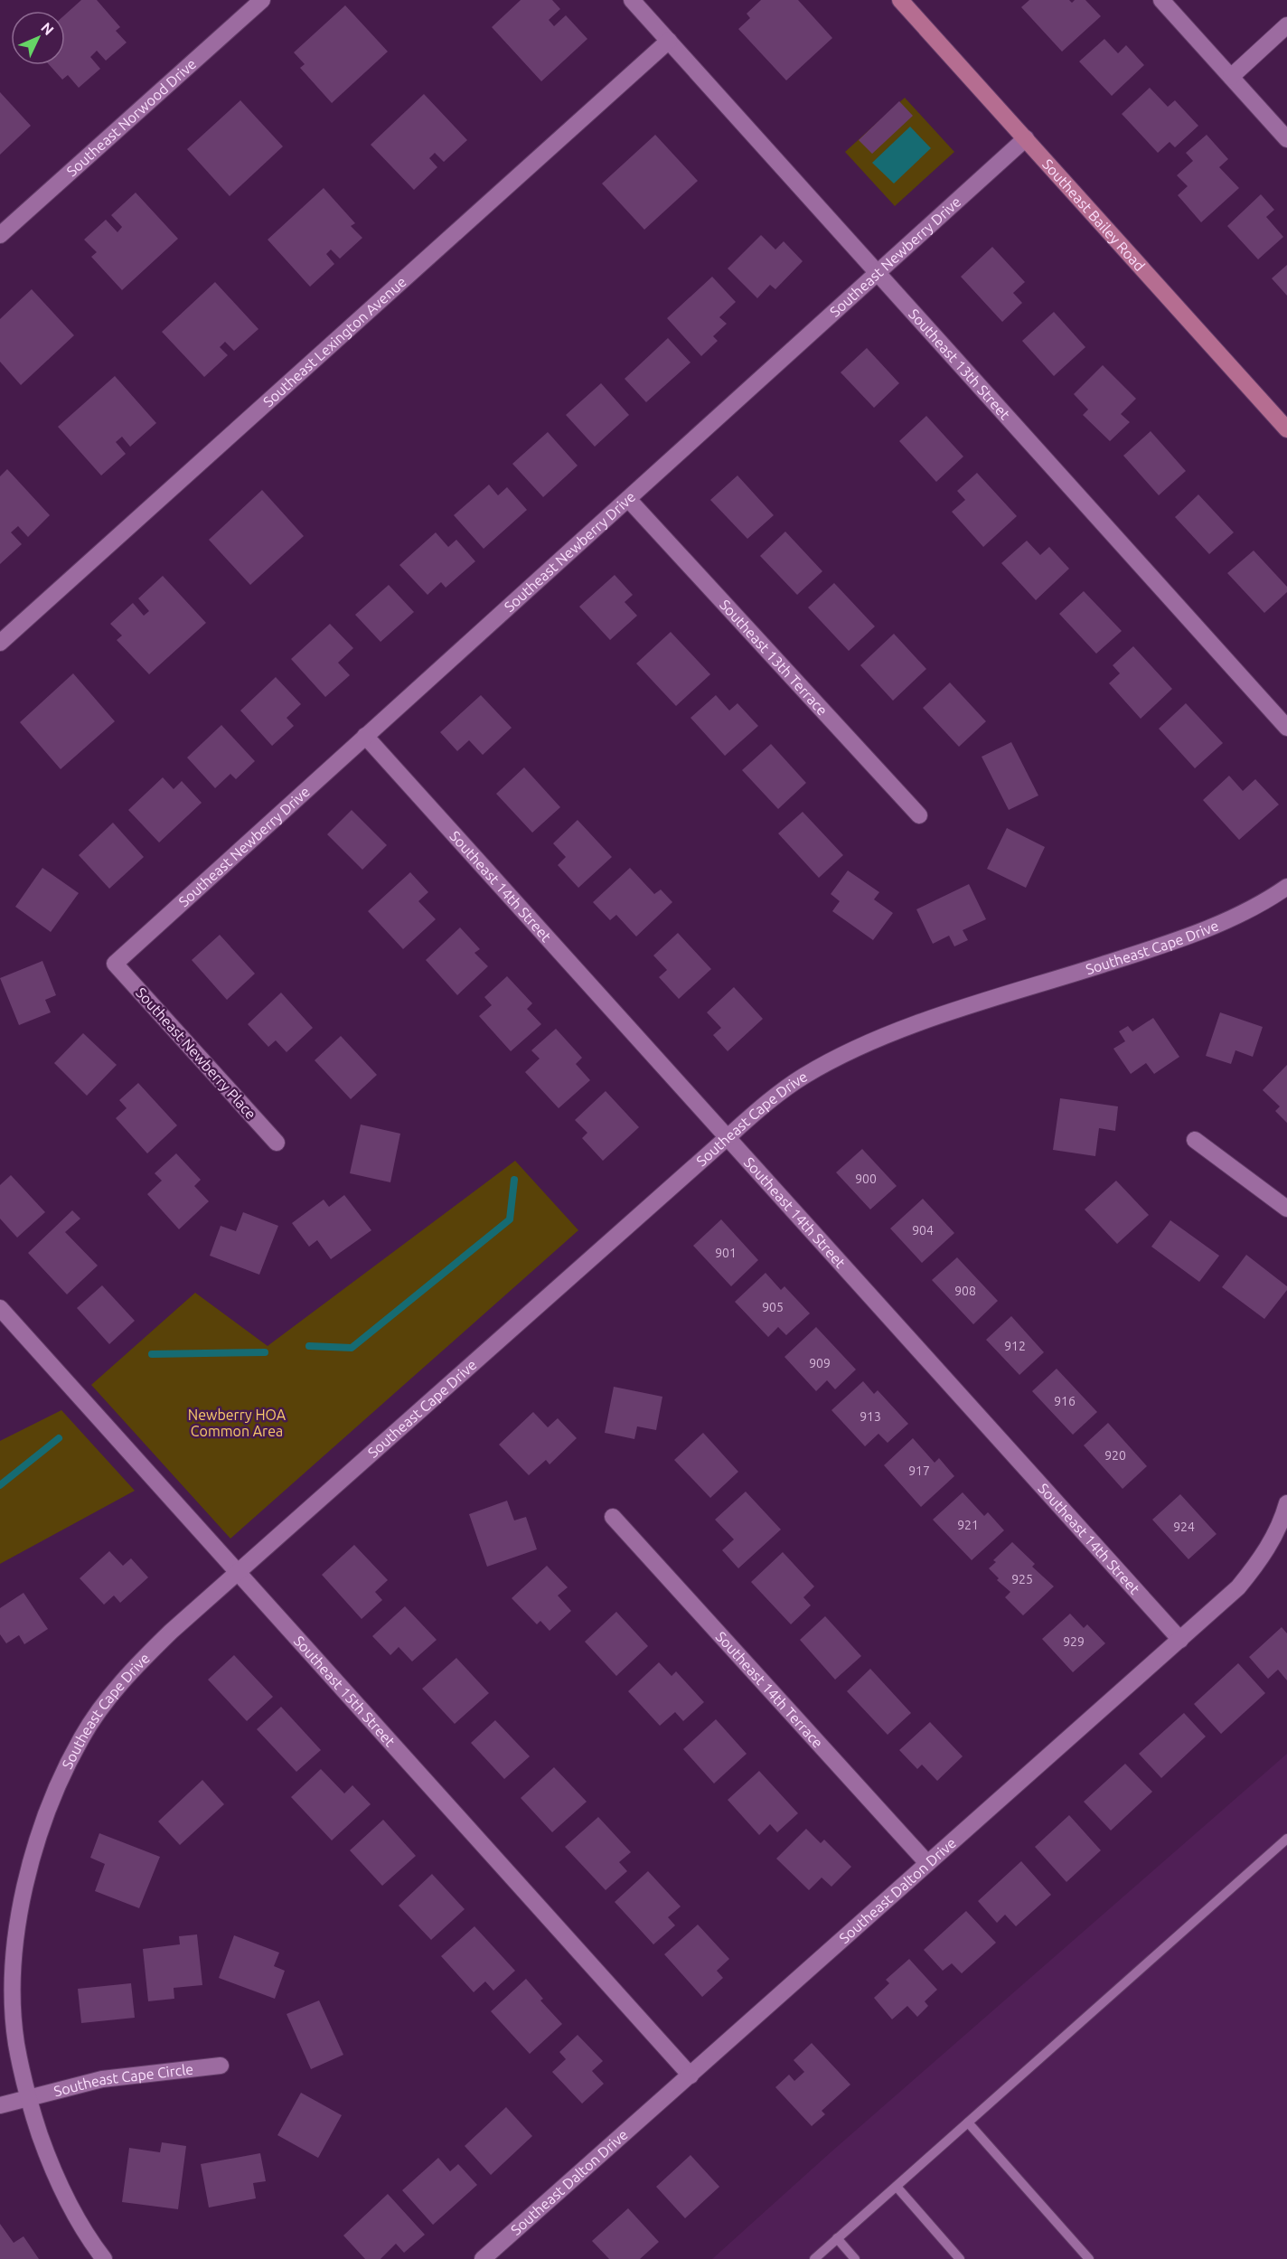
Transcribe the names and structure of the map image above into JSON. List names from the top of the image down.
{
  "streets": {
    "main road": ["Southeast Bailey Road"],
    "street": [
      "Southeast Norwood Drive",
      "Southeast Newberry Drive",
      "Southeast Lexington Avenue",
      "Southeast 13th Street",
      "Southeast 13th Terrace",
      "Southeast 14th Street",
      "Southeast Cape Drive",
      "Southeast Newberry Place",
      "Southeast 14th Terrace",
      "Southeast 15th Street",
      "Southeast Dalton Drive",
      "Southeast Cape Circle"
    ]
  },
  "crossings": [
    ["Southeast Bailey Road", "Southeast Newberry Drive"],
    ["Southeast Newberry Drive", "Southeast 13th Street"],
    ["Southeast Newberry Drive", "Southeast 13th Terrace"],
    ["Southeast Newberry Drive", "Southeast 14th Street"],
    ["Southeast Newberry Drive", "Southeast Newberry Place"],
    ["Southeast Lexington Avenue", "Southeast 13th Street"],
    ["Southeast 14th Street", "Southeast Cape Drive"],
    ["Southeast 14th Street", "Southeast Dalton Drive"],
    ["Southeast Cape Drive", "Southeast 15th Street"],
    ["Southeast Cape Drive", "Southeast Cape Circle"],
    ["Southeast 14th Terrace", "Southeast Dalton Drive"],
    ["Southeast 15th Street", "Southeast Dalton Drive"]
  ],
  "parks": ["Newberry HOA Common Area"],
  "house_numbers": [
    "900",
    "904",
    "901",
    "908",
    "905",
    "912",
    "909",
    "916",
    "913",
    "920",
    "917",
    "921",
    "924",
    "925",
    "929"
  ],
  "north": "top right"
}
